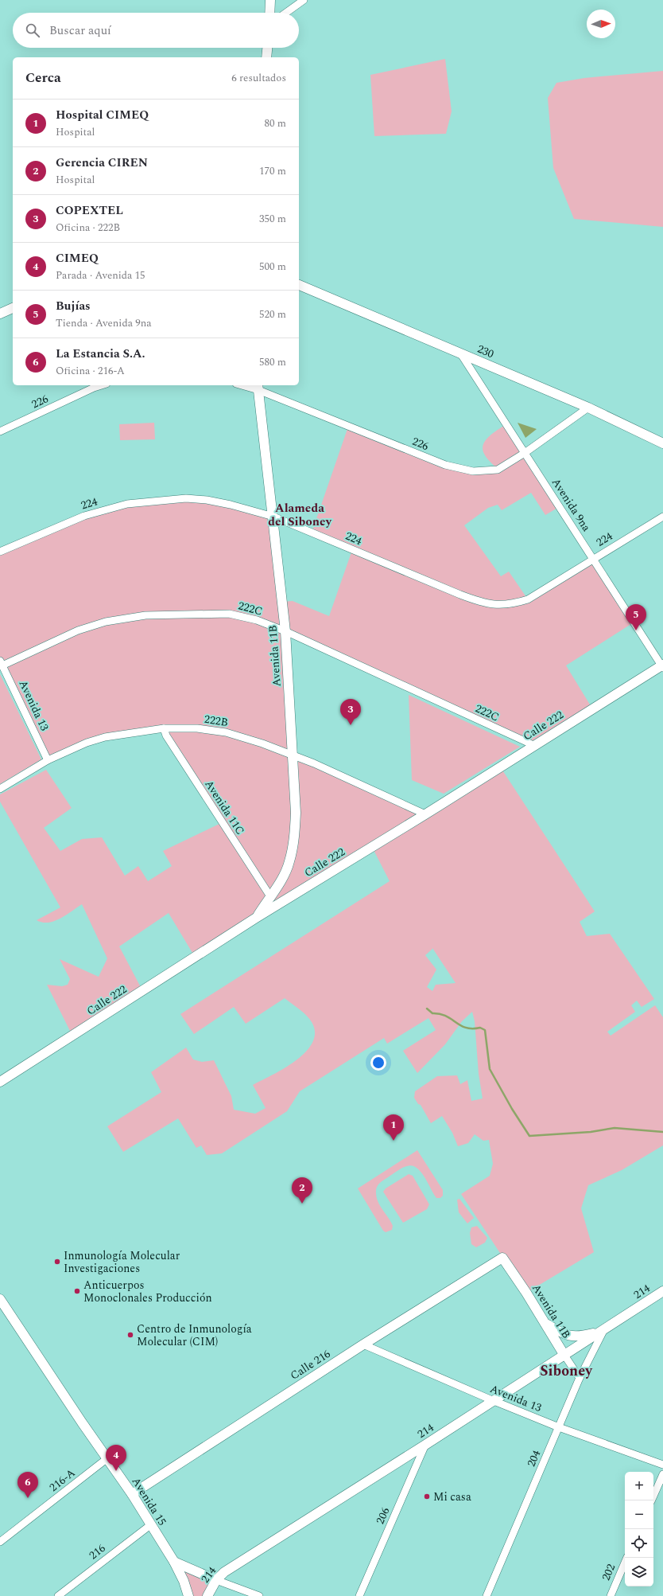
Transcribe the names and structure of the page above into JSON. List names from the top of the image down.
{
  "streets": {
    "street": [
      "230",
      "226",
      "224",
      "Avenida 9na",
      "222C",
      "Avenida 11B",
      "Avenida 13",
      "222B",
      "Calle 222",
      "Avenida 11C",
      "214",
      "Calle 216",
      "204",
      "216-A",
      "Avenida 15",
      "206",
      "216",
      "202"
    ]
  },
  "crossings": [
    ["230", "226"],
    ["230", "Avenida 9na"],
    ["226", "Avenida 9na"],
    ["226", "Avenida 11B"],
    ["224", "Avenida 9na"],
    ["224", "Avenida 11B"],
    ["Avenida 9na", "Calle 222"],
    ["222C", "Avenida 11B"],
    ["222C", "Avenida 13"],
    ["222C", "Calle 222"],
    ["Avenida 11B", "222B"],
    ["Avenida 11B", "Calle 222"],
    ["Avenida 11B", "Avenida 11C"],
    ["Avenida 11B", "214"],
    ["Avenida 11B", "Calle 216"],
    ["Avenida 11B", "204"],
    ["Avenida 13", "222B"],
    ["Avenida 13", "214"],
    ["Avenida 13", "Calle 216"],
    ["Avenida 13", "204"],
    ["222B", "Calle 222"],
    ["222B", "Avenida 11C"],
    ["214", "204"],
    ["214", "206"],
    ["Calle 216", "Avenida 15"],
    ["216-A", "Avenida 15"],
    ["Avenida 15", "216"]
  ],
  "districts": ["Alameda del Siboney", "Siboney"],
  "places": [
    "Inmunología Molecular Investigaciones",
    "Anticuerpos Monoclonales Producción",
    "Centro de Inmunología Molecular (CIM)",
    "Mi casa"
  ],
  "north": "right",
  "page": {
    "search": "Buscar aquí",
    "heading": ["Cerca", "6 resultados"],
    "list": [
      {
        "mark": "1",
        "name": "Hospital CIMEQ",
        "note": "Hospital",
        "value": "80 m"
      },
      {
        "mark": "2",
        "name": "Gerencia CIREN",
        "note": "Hospital",
        "value": "170 m"
      },
      {
        "mark": "3",
        "name": "COPEXTEL",
        "note": "Oficina · 222B",
        "value": "350 m"
      },
      {
        "mark": "4",
        "name": "CIMEQ",
        "note": "Parada · Avenida 15",
        "value": "500 m"
      },
      {
        "mark": "5",
        "name": "Bujías",
        "note": "Tienda · Avenida 9na",
        "value": "520 m"
      },
      {
        "mark": "6",
        "name": "La Estancia S.A.",
        "note": "Oficina · 216-A",
        "value": "580 m"
      }
    ],
    "pins": [
      "5",
      "3",
      "1",
      "2",
      "4",
      "6"
    ],
    "map_buttons": ["+", "−"]
  }
}
